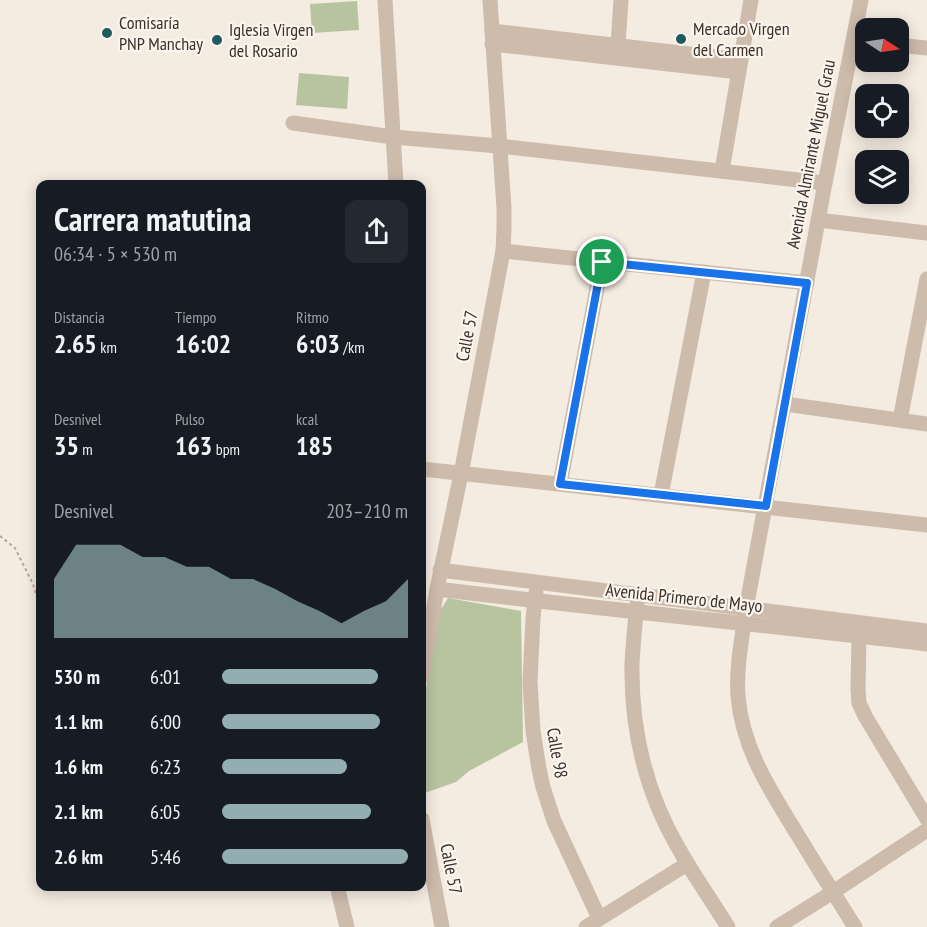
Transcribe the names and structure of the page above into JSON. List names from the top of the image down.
{
  "streets": {
    "street": [
      "Avenida Almirante Miguel Grau",
      "Calle 57",
      "Avenida Primero de Mayo",
      "Calle 98"
    ]
  },
  "crossings": [
    ["Avenida Almirante Miguel Grau", "Avenida Primero de Mayo"],
    ["Calle 57", "Avenida Primero de Mayo"],
    ["Avenida Primero de Mayo", "Calle 98"]
  ],
  "places": ["Comisaría PNP Manchay", "Mercado Virgen del Carmen", "Iglesia Virgen del Rosario"],
  "north": "right",
  "page": {
    "heading": ["Carrera matutina", "06:34 · 5 × 530 m"],
    "stats": [
      ["Distancia", "2.65 km"],
      ["Tiempo", "16:02"],
      ["Ritmo", "6:03 /km"],
      ["Desnivel", "35 m"],
      ["Pulso", "163 bpm"],
      ["kcal", "185"]
    ],
    "chart": ["Desnivel", "203–210 m"],
    "list": [
      {
        "name": "530 m",
        "note": "6:01"
      },
      {
        "name": "1.1 km",
        "note": "6:00"
      },
      {
        "name": "1.6 km",
        "note": "6:23"
      },
      {
        "name": "2.1 km",
        "note": "6:05"
      },
      {
        "name": "2.6 km",
        "note": "5:46"
      }
    ]
  }
}
